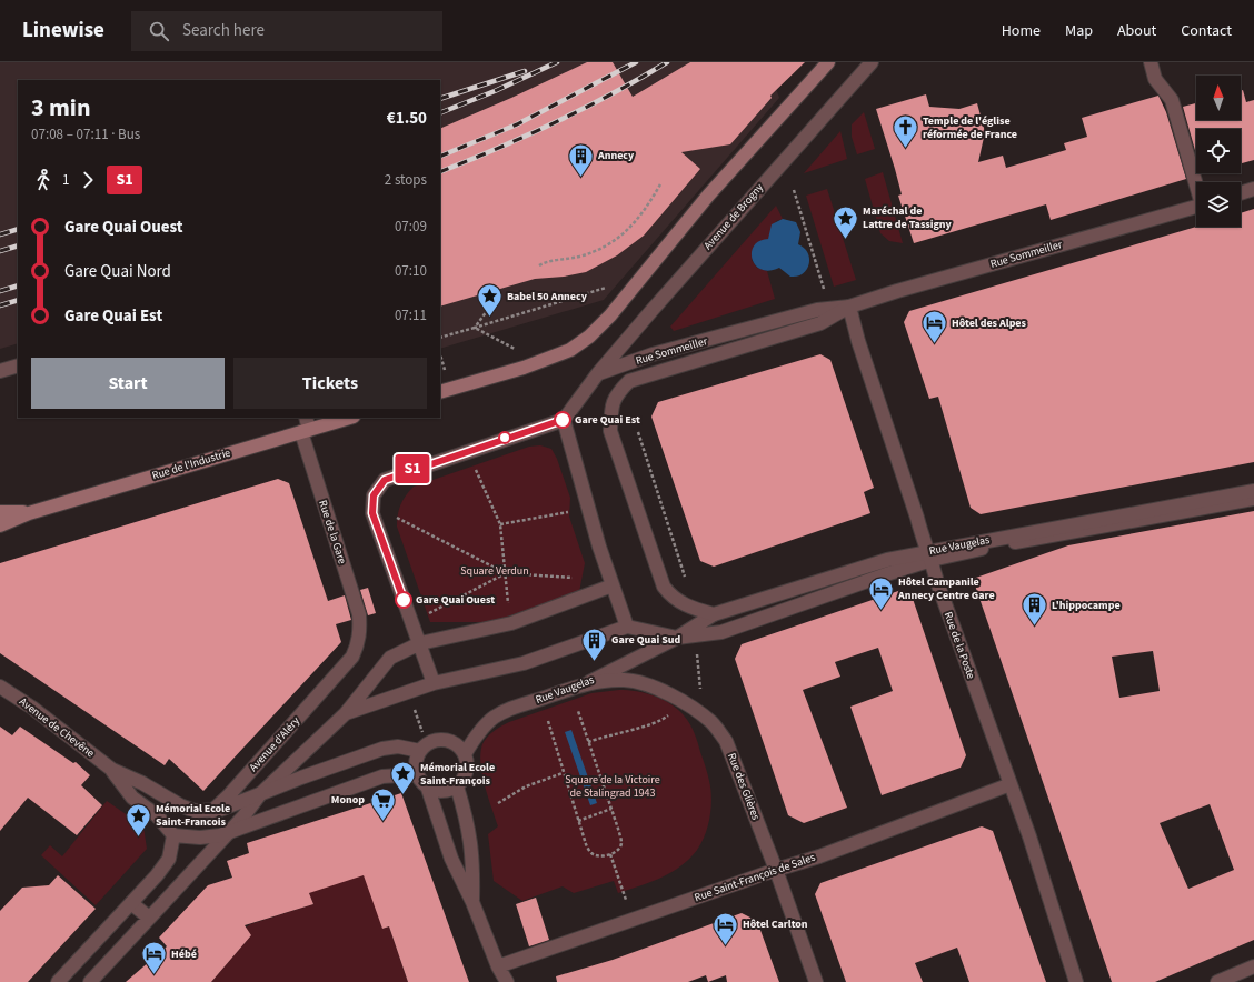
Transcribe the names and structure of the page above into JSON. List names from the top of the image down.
{
  "streets": {
    "street": [
      "Avenue de Brogny",
      "Rue Sommeiller",
      "Rue de l'Industrie",
      "Rue de la Gare",
      "Rue Vaugelas",
      "Rue de la Poste",
      "Avenue de Chevêne",
      "Avenue d'Aléry",
      "Rue des Glières",
      "Rue Saint-François de Sales"
    ]
  },
  "crossings": [
    ["Avenue de Brogny", "Rue Sommeiller"],
    ["Rue Sommeiller", "Rue Vaugelas"],
    ["Rue Sommeiller", "Rue de la Poste"],
    ["Rue de l'Industrie", "Rue de la Gare"],
    ["Rue de la Gare", "Avenue d'Aléry"],
    ["Rue Vaugelas", "Rue de la Poste"],
    ["Rue Vaugelas", "Rue des Glières"],
    ["Rue de la Poste", "Rue Saint-François de Sales"],
    ["Avenue de Chevêne", "Avenue d'Aléry"],
    ["Rue des Glières", "Rue Saint-François de Sales"]
  ],
  "parks": ["Square Verdun", "Square de la Victoire de Stalingrad 1943"],
  "places": {
    "church": ["Temple de l'église réformée de France"],
    "building": ["Annecy", "L'hippocampe", "Gare Quai Sud"],
    "place": [
      "Maréchal de Lattre de Tassigny",
      "Babel 50 Annecy",
      "Mémorial Ecole Saint-François",
      "Mémorial Ecole Saint-Francois"
    ],
    "hotel": [
      "Hôtel des Alpes",
      "Hôtel Campanile Annecy Centre Gare",
      "Hôtel Carlton",
      "Hébé"
    ],
    "other": ["Gare Quai Est", "Gare Quai Ouest"],
    "supermarket": ["Monop"]
  },
  "lines": ["bus line S1"],
  "north": "top",
  "page": {
    "header": "Linewise",
    "search": "Search here",
    "nav": [
      "Home",
      "Map",
      "About",
      "Contact"
    ],
    "on_map": "S1",
    "heading": ["3 min", "07:08 – 07:11 · Bus", "€1.50"],
    "legs": ["1", "S1", "2 stops"],
    "list": [
      {
        "name": "Gare Quai Ouest",
        "value": "07:09"
      },
      {
        "name": "Gare Quai Nord",
        "value": "07:10"
      },
      {
        "name": "Gare Quai Est",
        "value": "07:11"
      }
    ],
    "buttons": ["Start", "Tickets"]
  }
}
